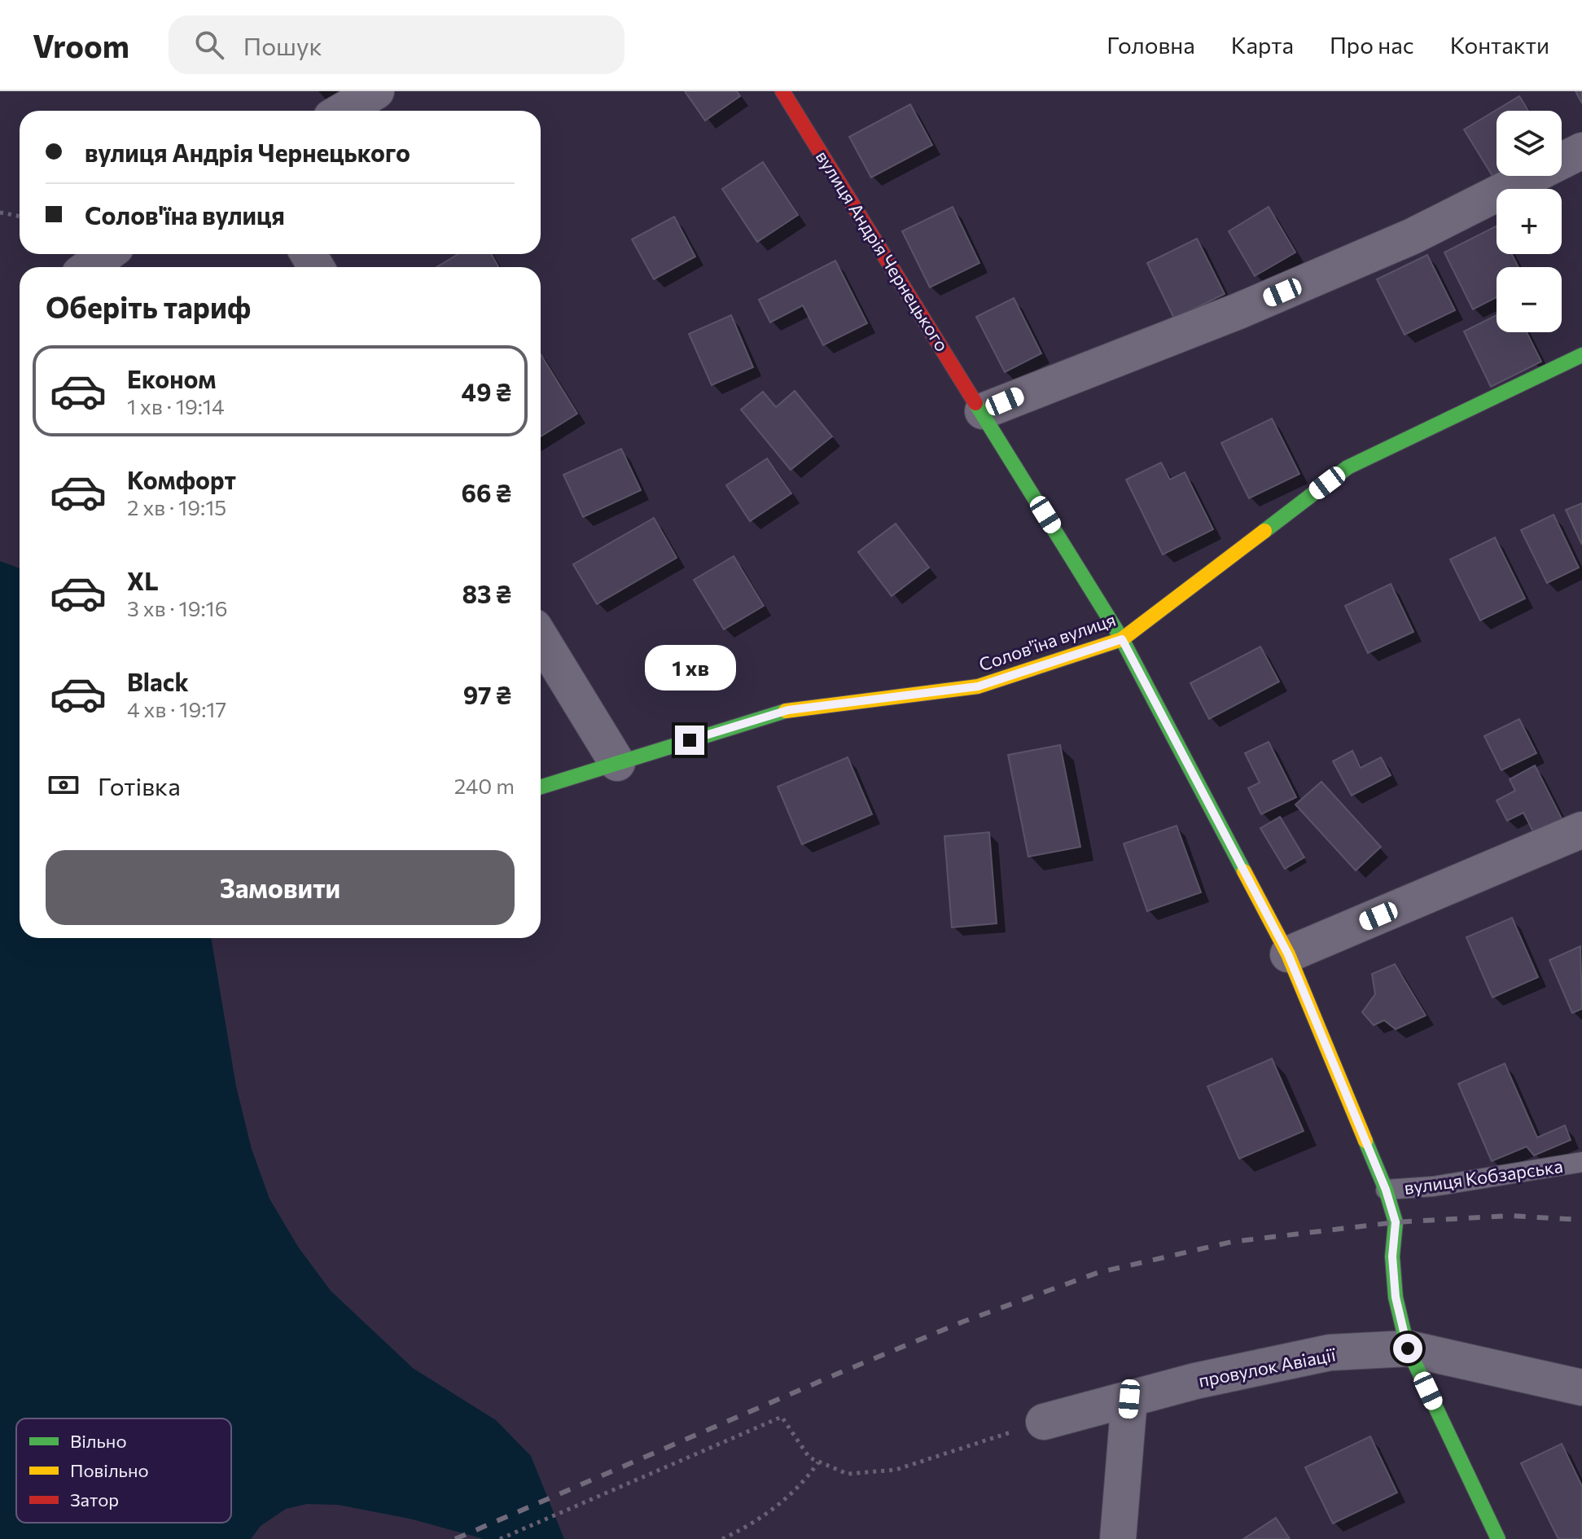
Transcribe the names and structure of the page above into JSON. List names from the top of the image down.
{
  "streets": {
    "street": ["вулиця Андрія Чернецького", "Солов'їна вулиця", "провулок Авіації"],
    "lane": ["вулиця Кобзарська"]
  },
  "crossings": [
    ["вулиця Андрія Чернецького", "Солов'їна вулиця"],
    ["вулиця Андрія Чернецького", "вулиця Кобзарська"],
    ["вулиця Андрія Чернецького", "провулок Авіації"]
  ],
  "legend": ["Вільно", "Повільно", "Затор"],
  "page": {
    "header": "Vroom",
    "search": "Пошук",
    "nav": [
      "Головна",
      "Карта",
      "Про нас",
      "Контакти"
    ],
    "map_buttons": ["+", "−"],
    "banner": ["вулиця Андрія Чернецького", "Солов'їна вулиця"],
    "heading": "Оберіть тариф",
    "list": [
      {
        "name": "Економ",
        "note": "1 хв · 19:14",
        "value": "49 ₴"
      },
      {
        "name": "Комфорт",
        "note": "2 хв · 19:15",
        "value": "66 ₴"
      },
      {
        "name": "XL",
        "note": "3 хв · 19:16",
        "value": "83 ₴"
      },
      {
        "name": "Black",
        "note": "4 хв · 19:17",
        "value": "97 ₴"
      }
    ],
    "bubble": "1 хв",
    "pay": ["Готівка", "240 m"],
    "buttons": "Замовити"
  }
}
